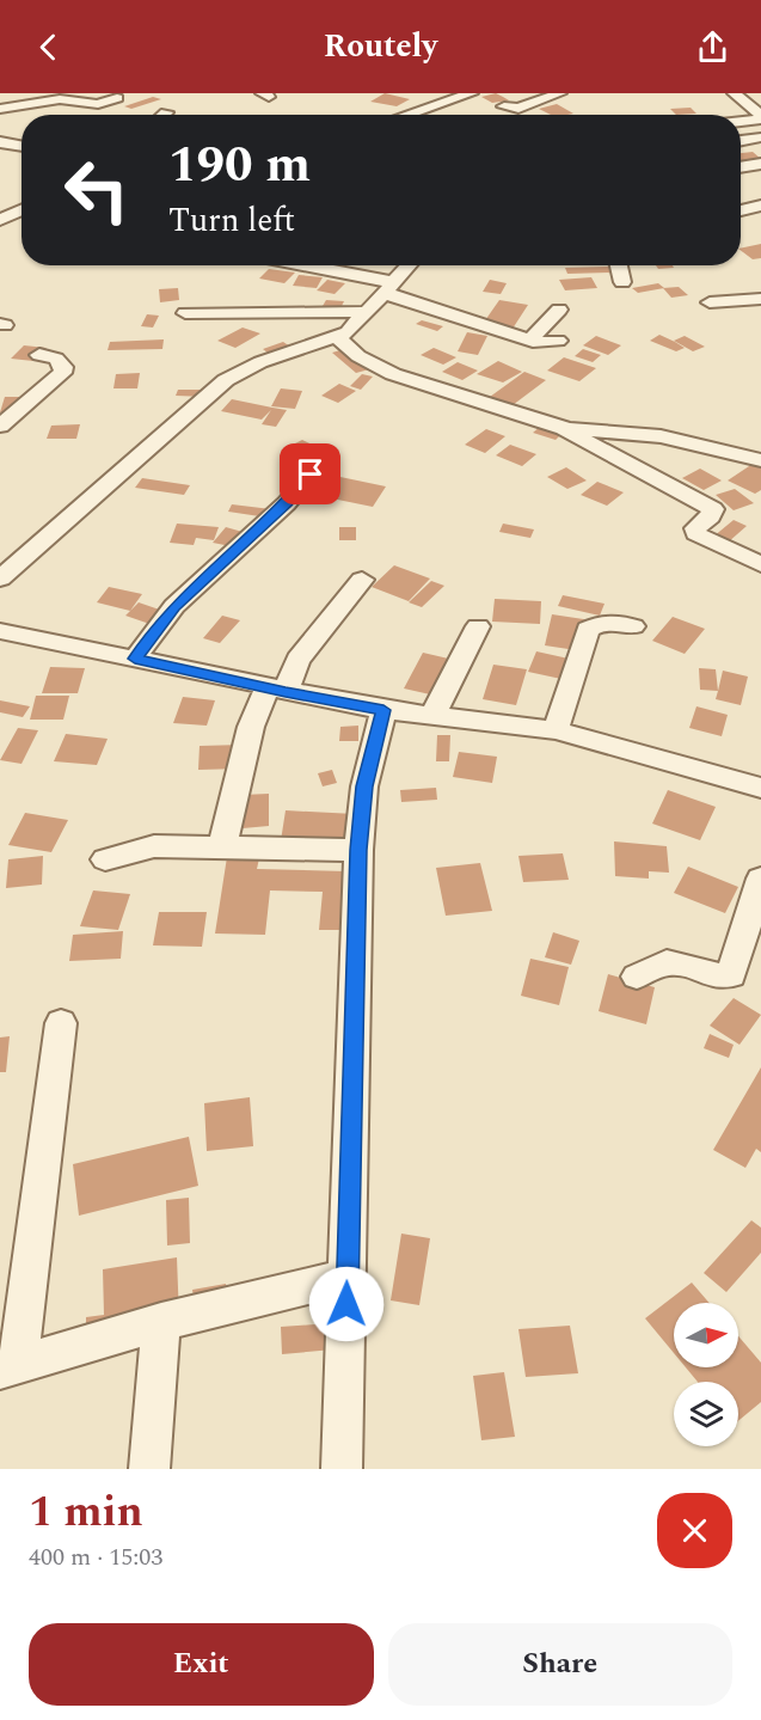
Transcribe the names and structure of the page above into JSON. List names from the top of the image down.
{
  "north": "right",
  "page": {
    "header": "Routely",
    "turn": ["190 m", "Turn left"],
    "heading": ["1 min", "400 m · 15:03"],
    "buttons": ["Exit", "Share"]
  }
}
